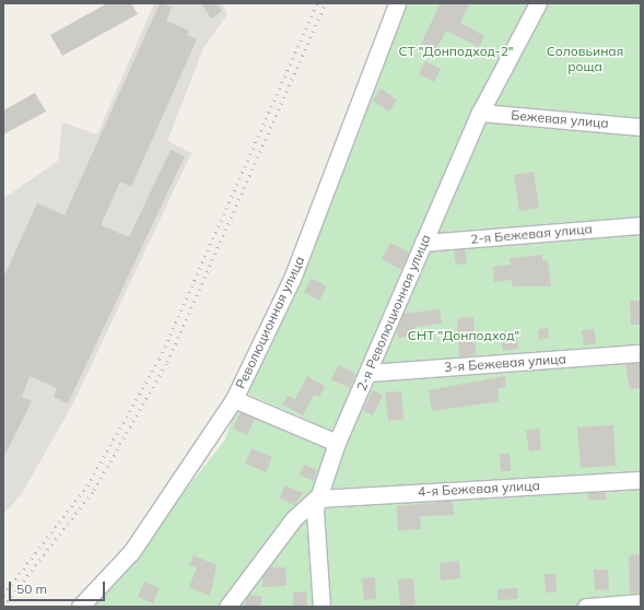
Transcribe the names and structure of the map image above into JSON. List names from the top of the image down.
{
  "streets": {
    "street": [
      "Бежевая улица",
      "2-я Бежевая улица",
      "2-я Революционная улица",
      "Революционная улица",
      "3-я Бежевая улица",
      "4-я Бежевая улица"
    ]
  },
  "crossings": [
    ["Бежевая улица", "2-я Революционная улица"],
    ["2-я Бежевая улица", "2-я Революционная улица"],
    ["2-я Революционная улица", "3-я Бежевая улица"],
    ["2-я Революционная улица", "4-я Бежевая улица"]
  ],
  "parks": ["СТ \"Донподход-2\"", "Соловьиная роща", "СНТ \"Донподход\""],
  "scale_bar": "50 m"
}
